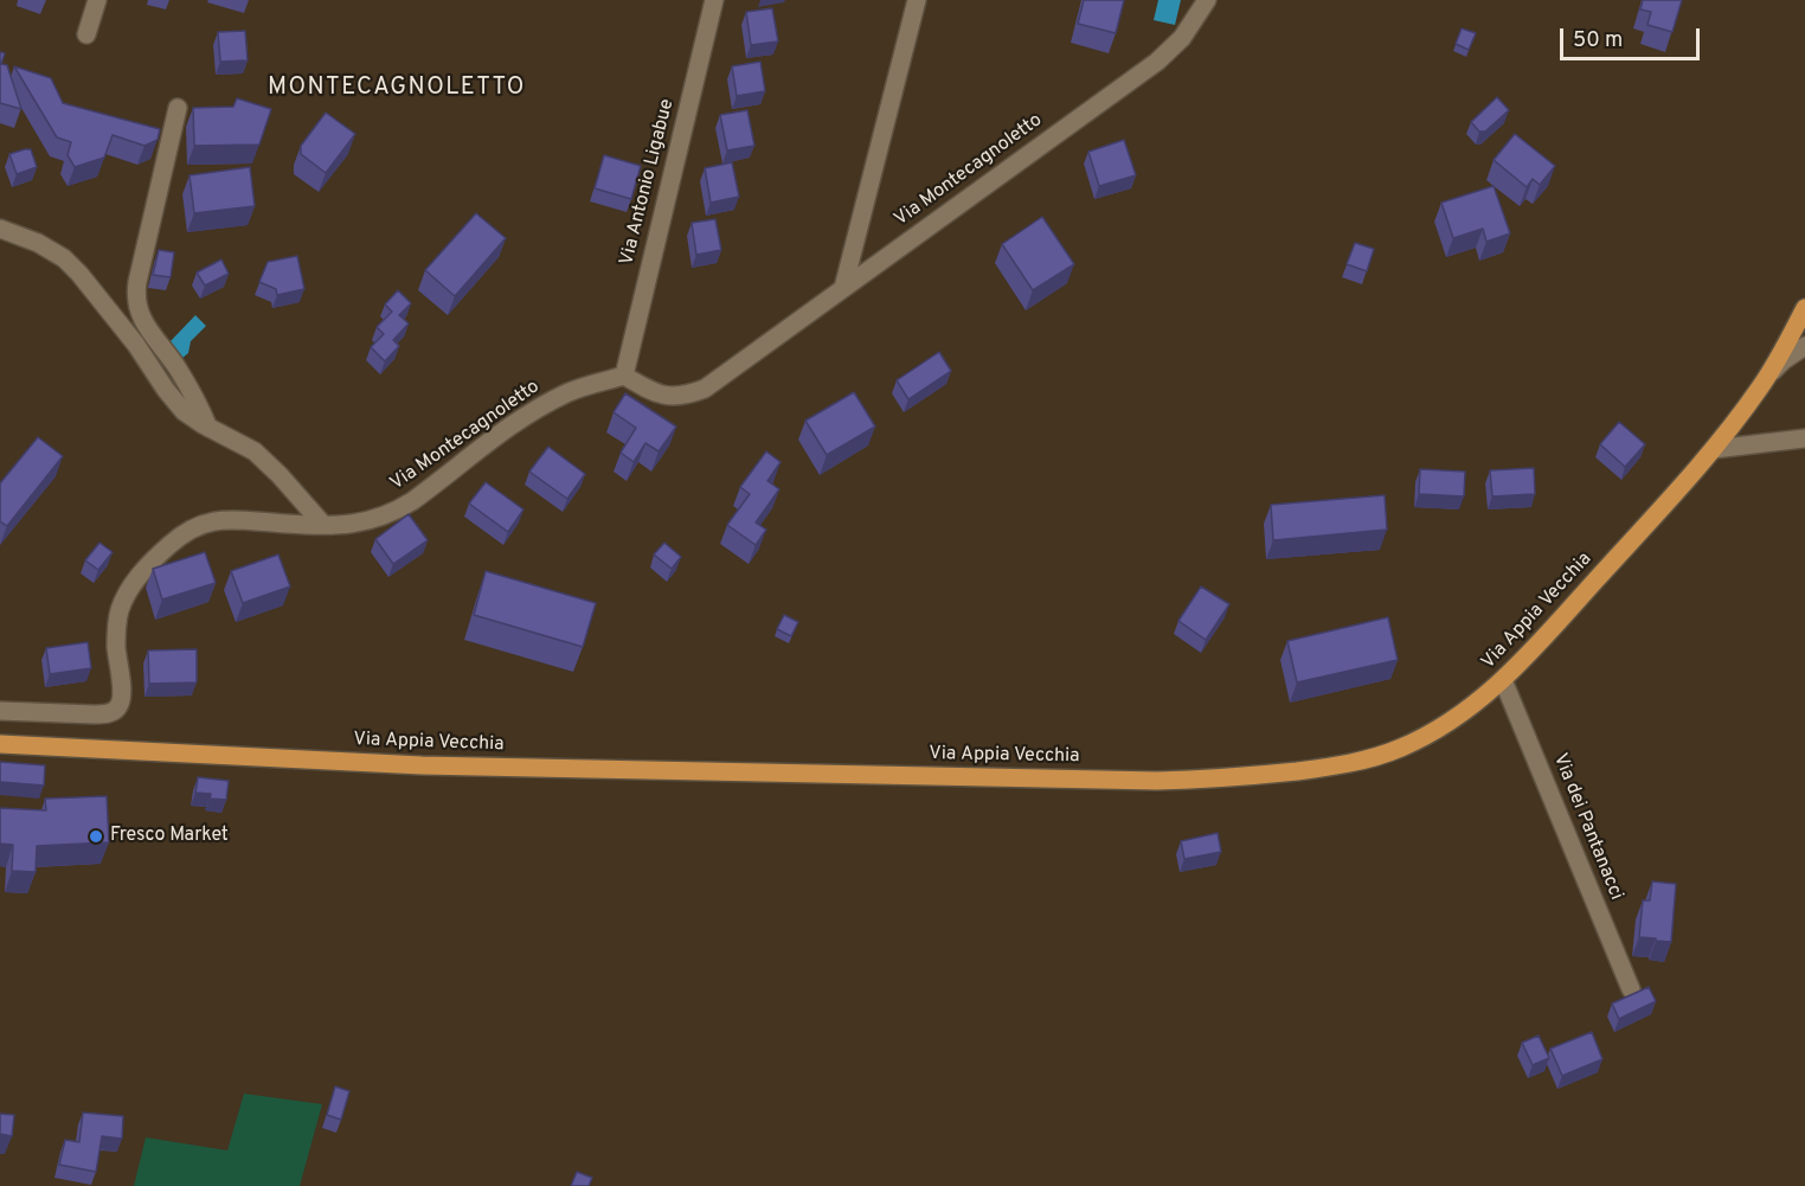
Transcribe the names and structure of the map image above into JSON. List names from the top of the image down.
{
  "streets": {
    "main road": ["Via Appia Vecchia"],
    "street": ["Via Montecagnoletto", "Via Antonio Ligabue", "Via dei Pantanacci"]
  },
  "crossings": [
    ["Via Montecagnoletto", "Via Antonio Ligabue"],
    ["Via Appia Vecchia", "Via dei Pantanacci"]
  ],
  "districts": ["MONTECAGNOLETTO"],
  "places": ["Fresco Market"],
  "scale_bar": "50 m"
}
